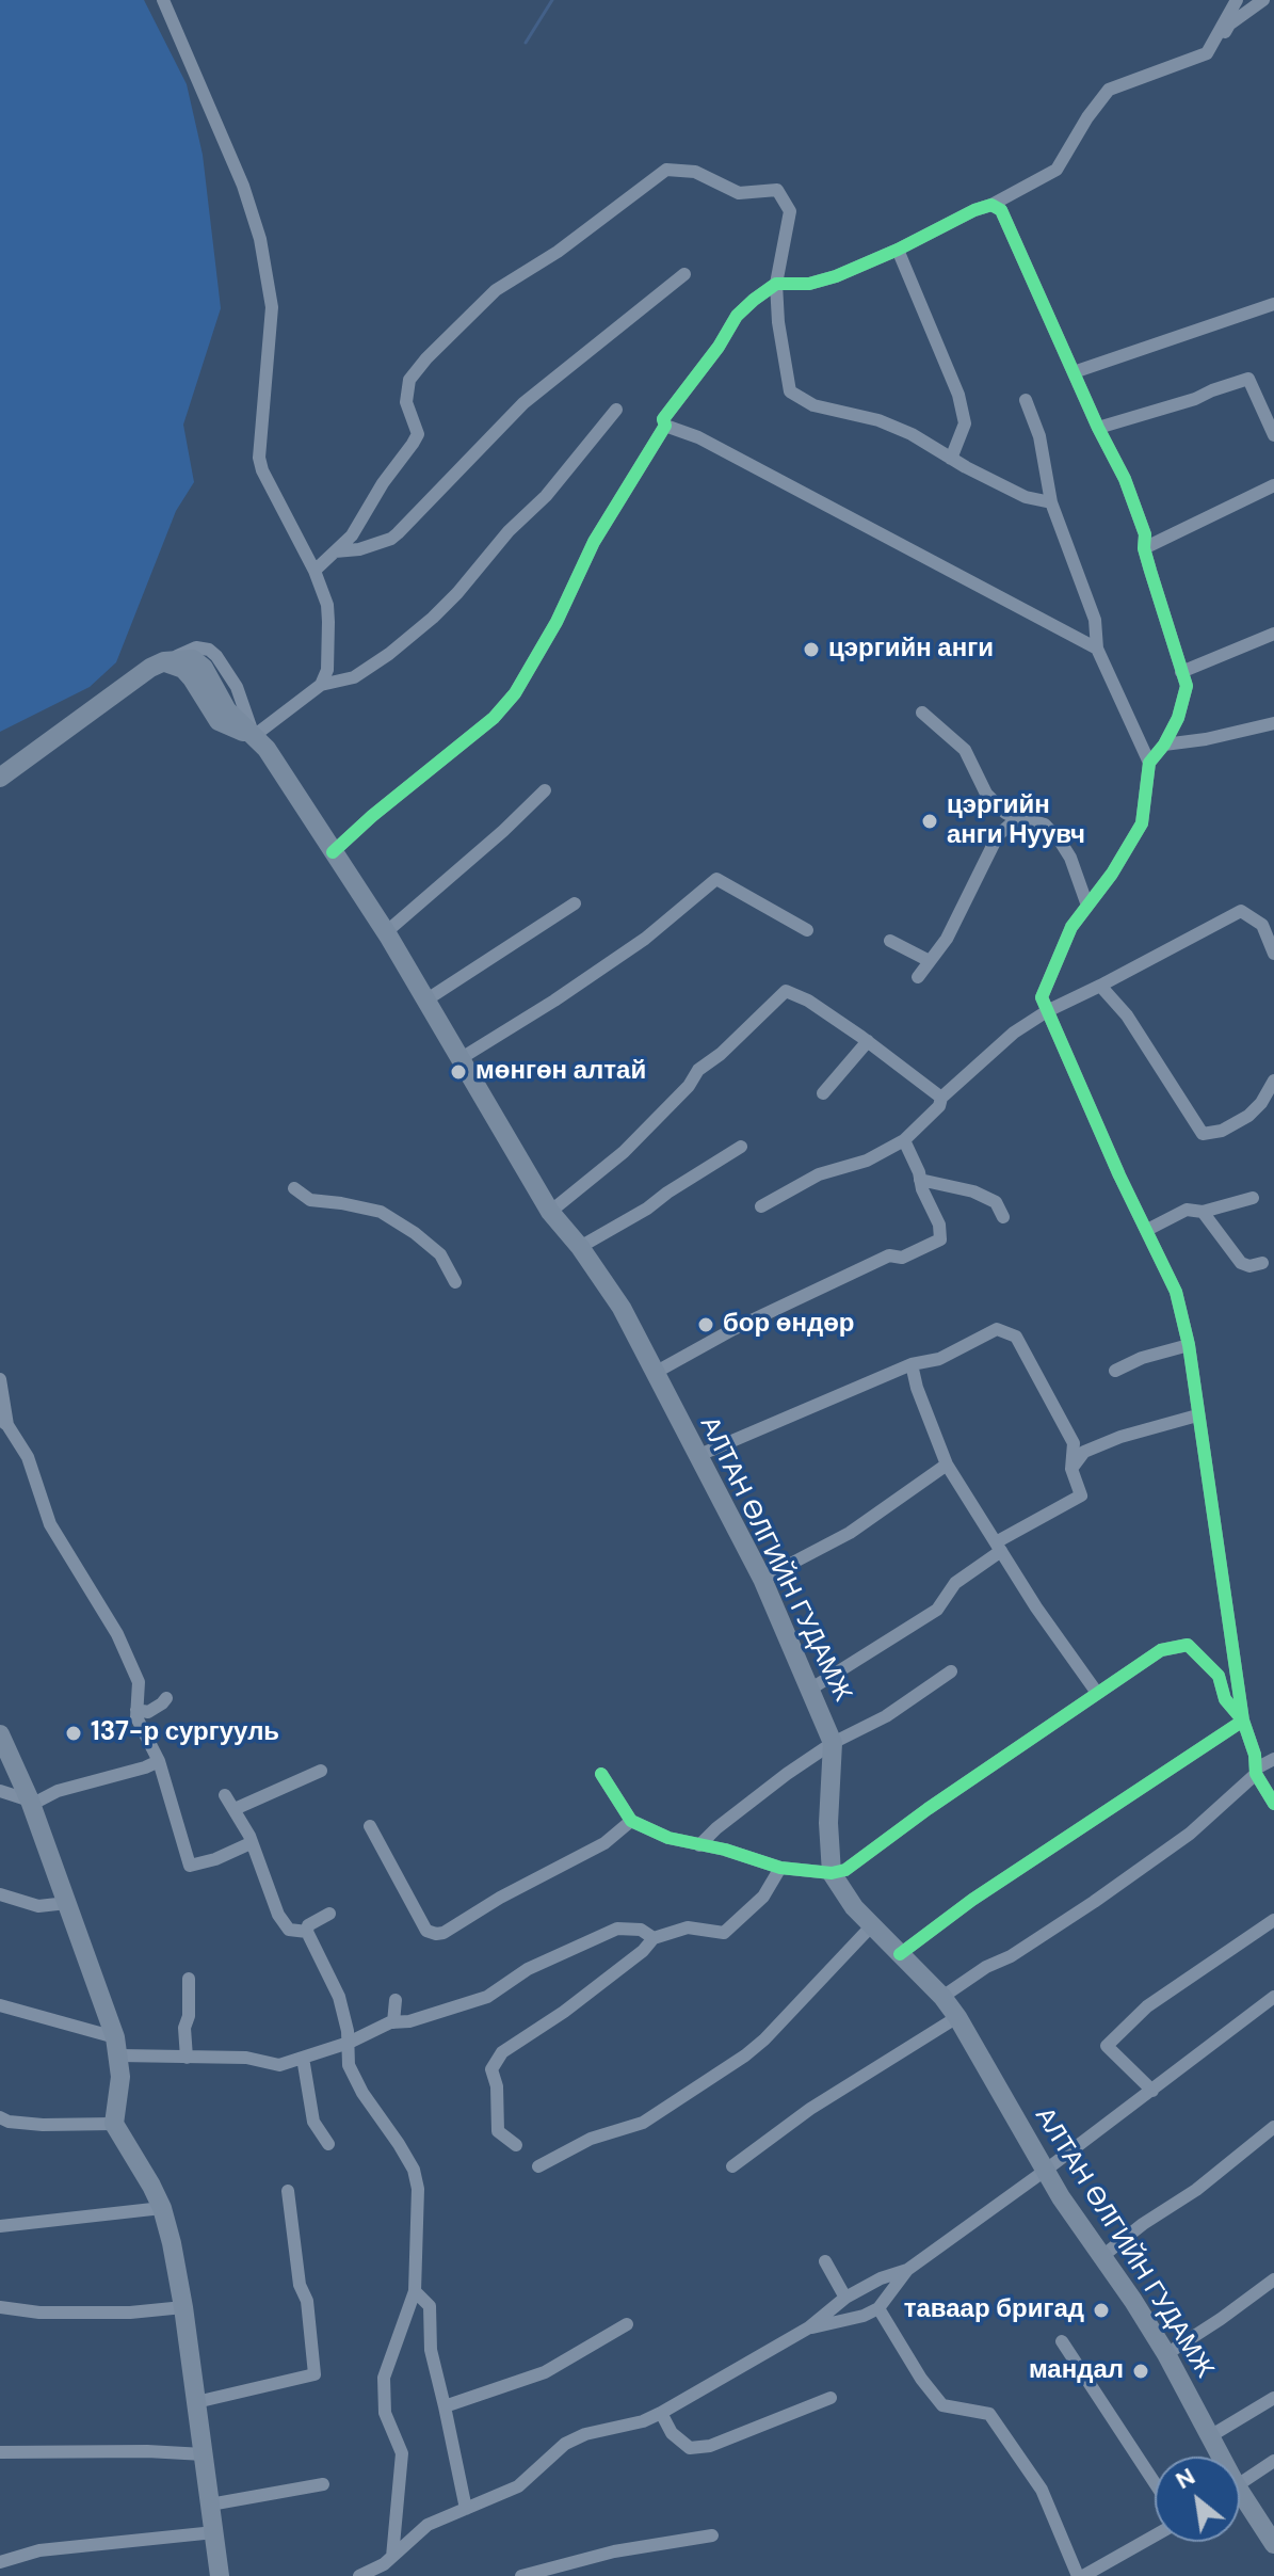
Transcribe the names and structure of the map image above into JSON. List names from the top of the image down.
{
  "streets": {
    "main road": ["АЛТАН ӨЛГИЙН ГУДАМЖ"]
  },
  "places": [
    "цэргийн анги",
    "цэргийн анги Нуувч",
    "мөнгөн алтай",
    "бор өндөр",
    "137-р сургууль",
    "таваар бригад",
    "мандал"
  ],
  "north": "top left"
}
